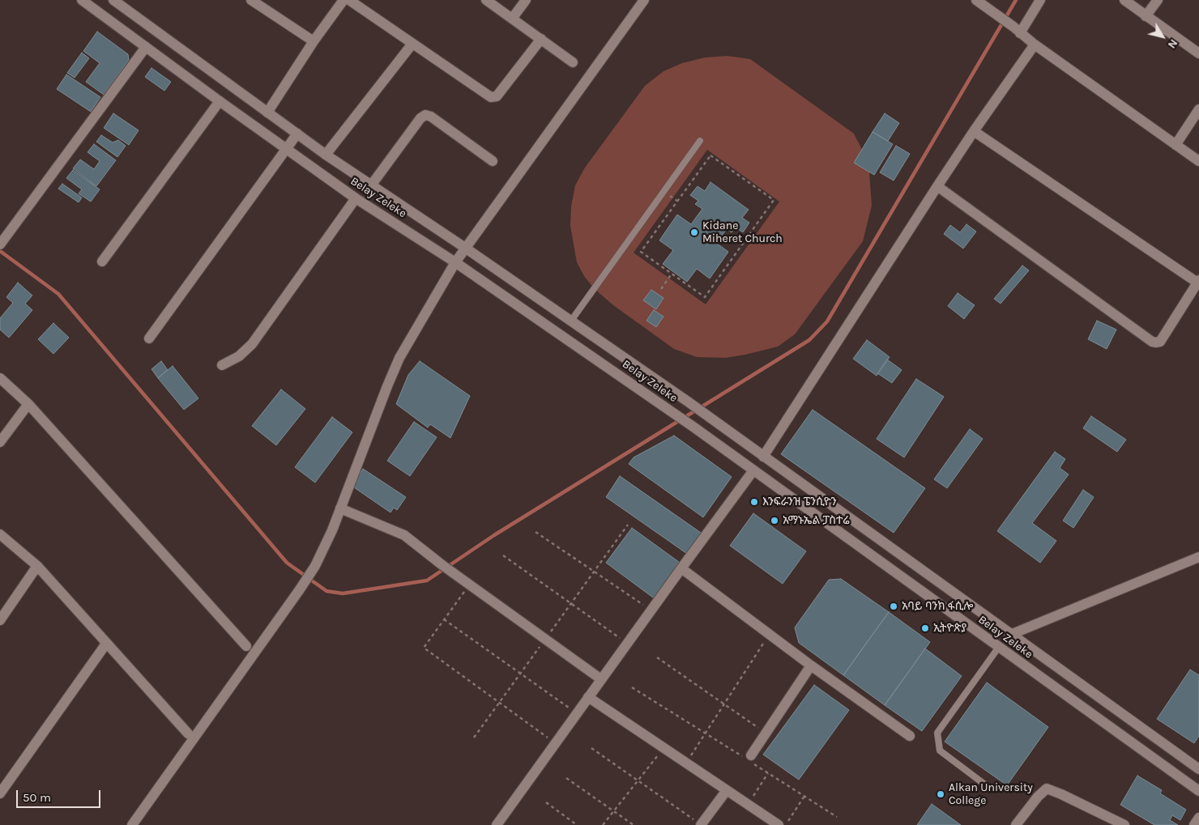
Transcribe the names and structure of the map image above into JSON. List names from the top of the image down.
{
  "streets": {
    "street": ["Belay Zeleke"]
  },
  "places": [
    "Kidane Miheret Church",
    "እንፍራንዝ ፔንሲዮን",
    "አማኑኤል ፓስተሬ",
    "አባይ ባንክ ፋሲሎ",
    "ኢትዮጵያ",
    "Alkan University College"
  ],
  "scale_bar": "50 m",
  "north": "bottom right"
}
